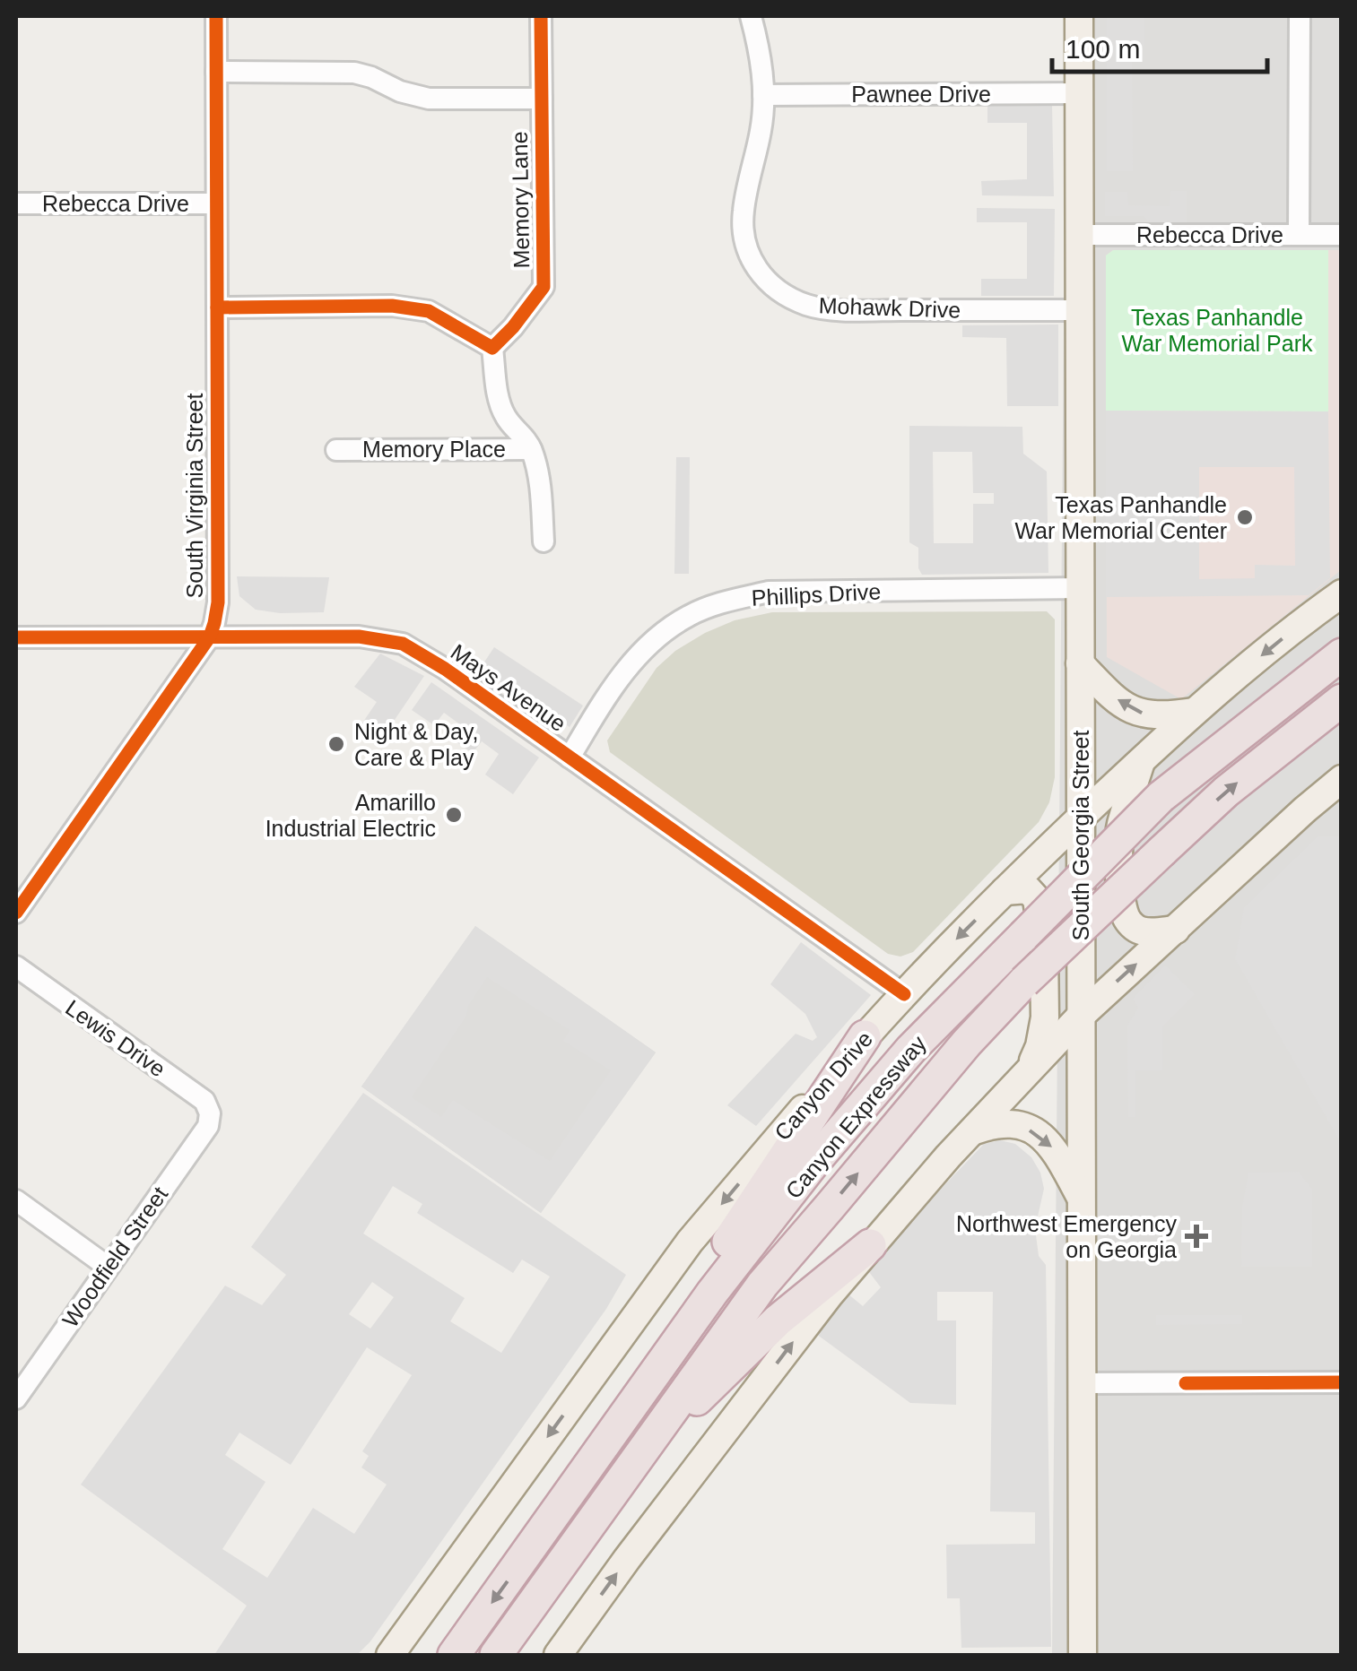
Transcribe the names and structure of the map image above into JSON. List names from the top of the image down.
{
  "streets": {
    "highway": ["Canyon Expressway"],
    "main road": ["South Georgia Street", "Canyon Drive"],
    "street": [
      "Pawnee Drive",
      "Memory Lane",
      "Rebecca Drive",
      "Mohawk Drive",
      "Memory Place",
      "South Virginia Street",
      "Phillips Drive",
      "Mays Avenue",
      "Lewis Drive",
      "Woodfield Street"
    ]
  },
  "crossings": [
    ["Pawnee Drive", "Mohawk Drive"],
    ["Pawnee Drive", "South Georgia Street"],
    ["Rebecca Drive", "South Virginia Street"],
    ["Rebecca Drive", "South Georgia Street"],
    ["Mohawk Drive", "South Georgia Street"],
    ["South Virginia Street", "Mays Avenue"],
    ["Phillips Drive", "Mays Avenue"],
    ["Phillips Drive", "South Georgia Street"],
    ["Mays Avenue", "Canyon Drive"],
    ["South Georgia Street", "Canyon Drive"],
    ["Lewis Drive", "Woodfield Street"]
  ],
  "parks": ["Texas Panhandle War Memorial Park"],
  "places": {
    "other": ["Texas Panhandle War Memorial Center", "Night & Day, Care & Play", "Amarillo Industrial Electric"],
    "health": ["Northwest Emergency on Georgia"]
  },
  "scale_bar": "100 m"
}
